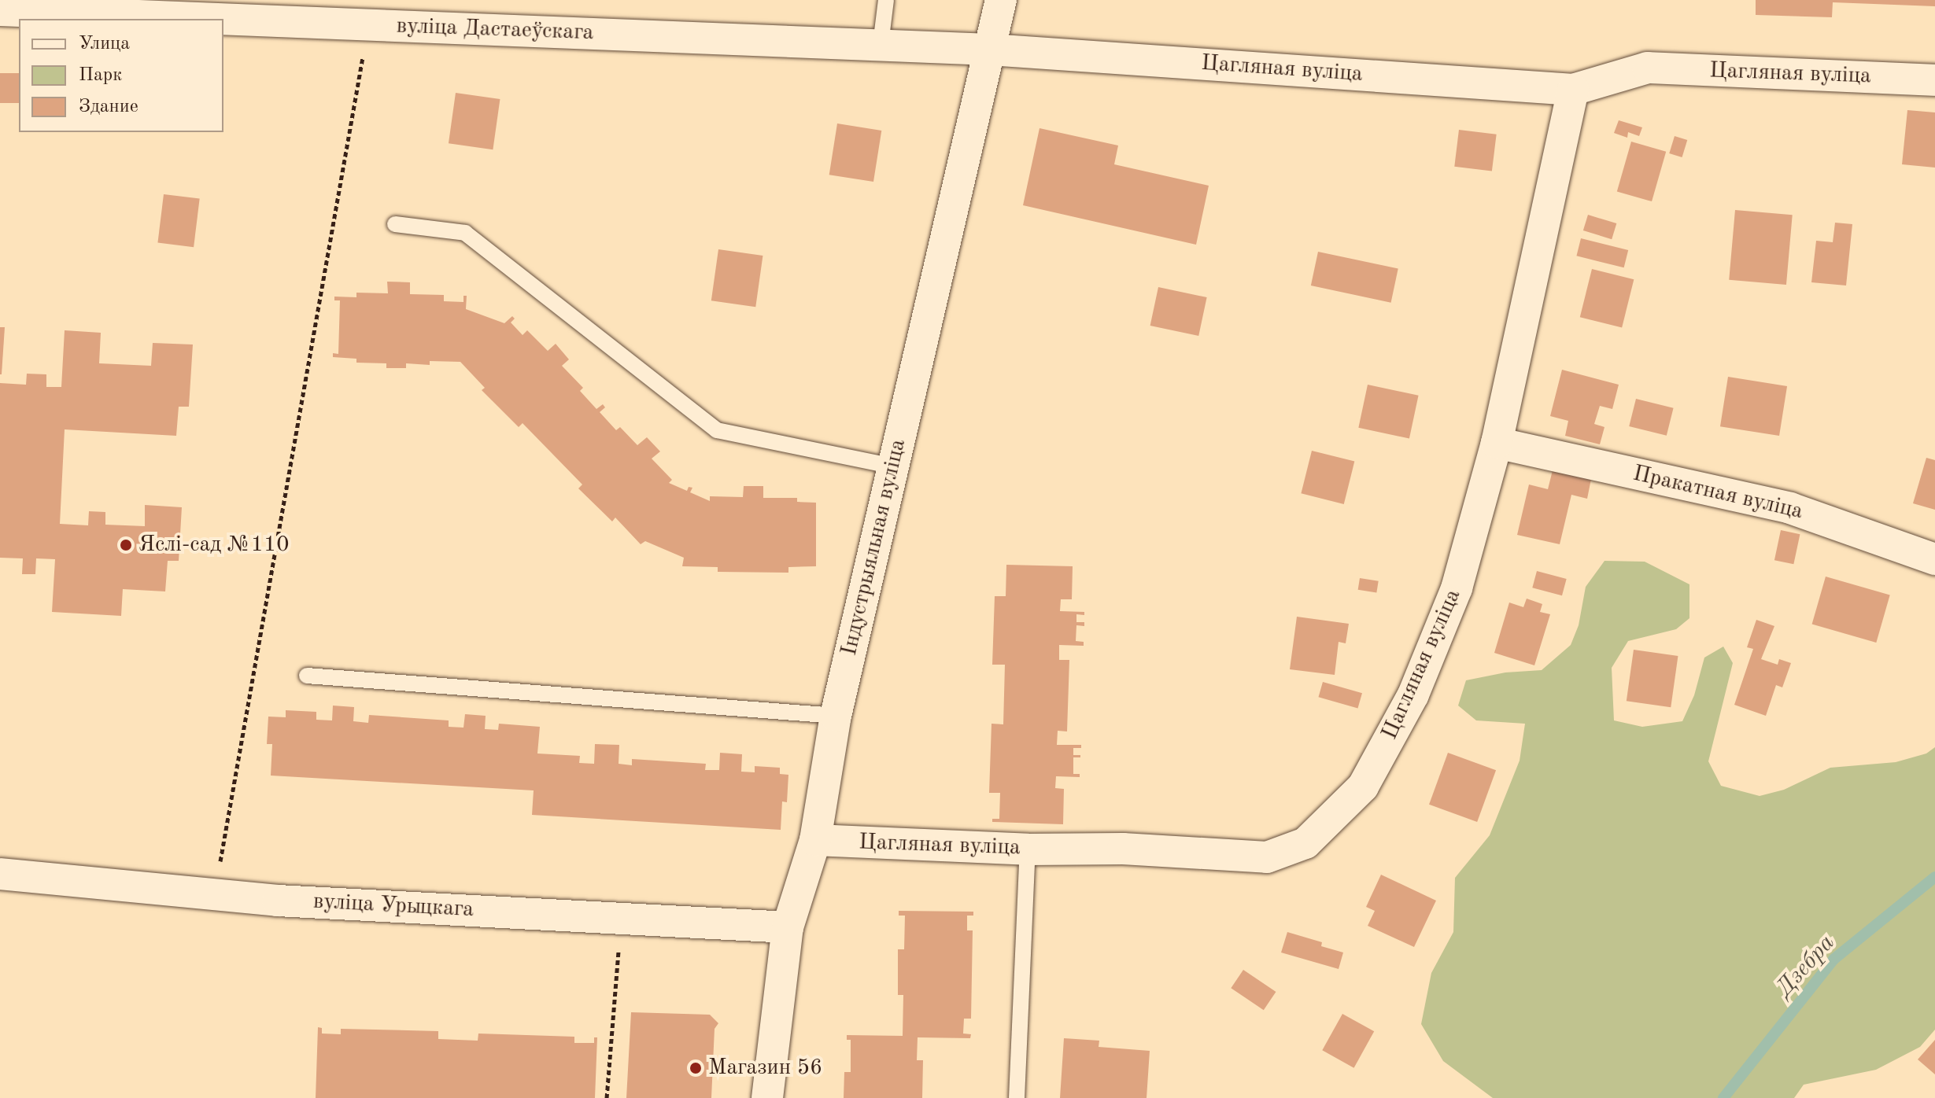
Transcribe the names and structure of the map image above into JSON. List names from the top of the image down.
{
  "streets": {
    "street": [
      "вуліца Дастаеўскага",
      "Цагляная вуліца",
      "Пракатная вуліца",
      "Індустрыяльная вуліца",
      "вуліца Урыцкага"
    ]
  },
  "crossings": [
    ["вуліца Дастаеўскага", "Цагляная вуліца"],
    ["вуліца Дастаеўскага", "Індустрыяльная вуліца"],
    ["Цагляная вуліца", "Пракатная вуліца"],
    ["Цагляная вуліца", "Індустрыяльная вуліца"],
    ["Індустрыяльная вуліца", "вуліца Урыцкага"]
  ],
  "water": ["Дзебра"],
  "places": ["Яслі-сад №110", "Магазин 56"],
  "legend": ["Улица", "Парк", "Здание"]
}
